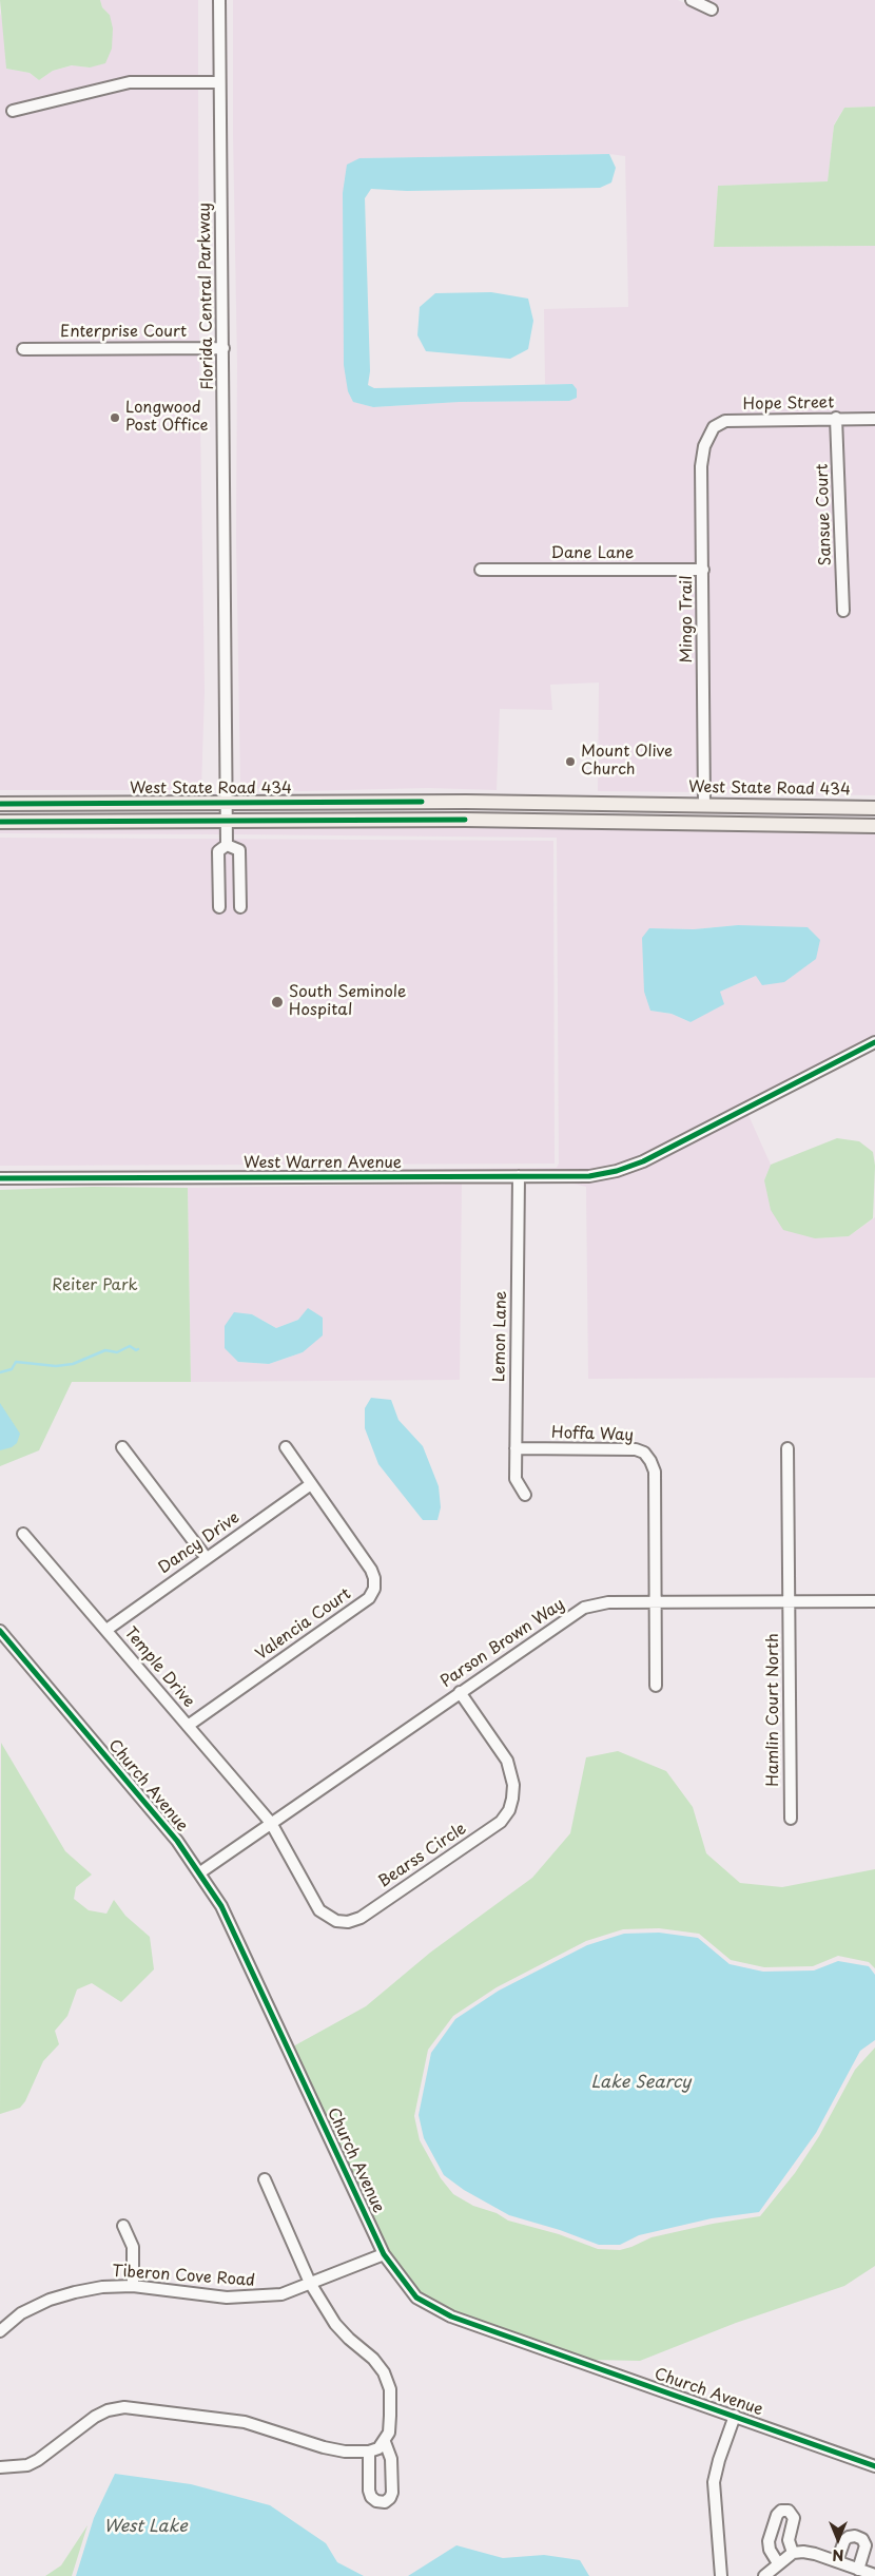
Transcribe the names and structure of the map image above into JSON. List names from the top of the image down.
{
  "streets": {
    "main road": ["West State Road 434"],
    "street": [
      "Florida Central Parkway",
      "Enterprise Court",
      "Hope Street",
      "Sansue Court",
      "Dane Lane",
      "Mingo Trail",
      "West Warren Avenue",
      "Lemon Lane",
      "Hoffa Way",
      "Dancy Drive",
      "Valencia Court",
      "Parson Brown Way",
      "Temple Drive",
      "Hamlin Court North",
      "Church Avenue",
      "Bearss Circle",
      "Tiberon Cove Road"
    ]
  },
  "crossings": [
    ["Florida Central Parkway", "Enterprise Court"],
    ["Florida Central Parkway", "West State Road 434"],
    ["Hope Street", "Sansue Court"],
    ["Hope Street", "Mingo Trail"],
    ["Dane Lane", "Mingo Trail"],
    ["Mingo Trail", "West State Road 434"],
    ["West Warren Avenue", "Lemon Lane"],
    ["Lemon Lane", "Hoffa Way"],
    ["Hoffa Way", "Parson Brown Way"],
    ["Dancy Drive", "Valencia Court"],
    ["Dancy Drive", "Temple Drive"],
    ["Valencia Court", "Temple Drive"],
    ["Parson Brown Way", "Temple Drive"],
    ["Parson Brown Way", "Hamlin Court North"],
    ["Parson Brown Way", "Church Avenue"],
    ["Parson Brown Way", "Bearss Circle"],
    ["Temple Drive", "Bearss Circle"],
    ["Church Avenue", "Tiberon Cove Road"]
  ],
  "water": ["Lake Searcy", "West Lake"],
  "parks": ["Reiter Park"],
  "places": ["Longwood Post Office", "Mount Olive Church", "South Seminole Hospital"],
  "north": "bottom"
}
